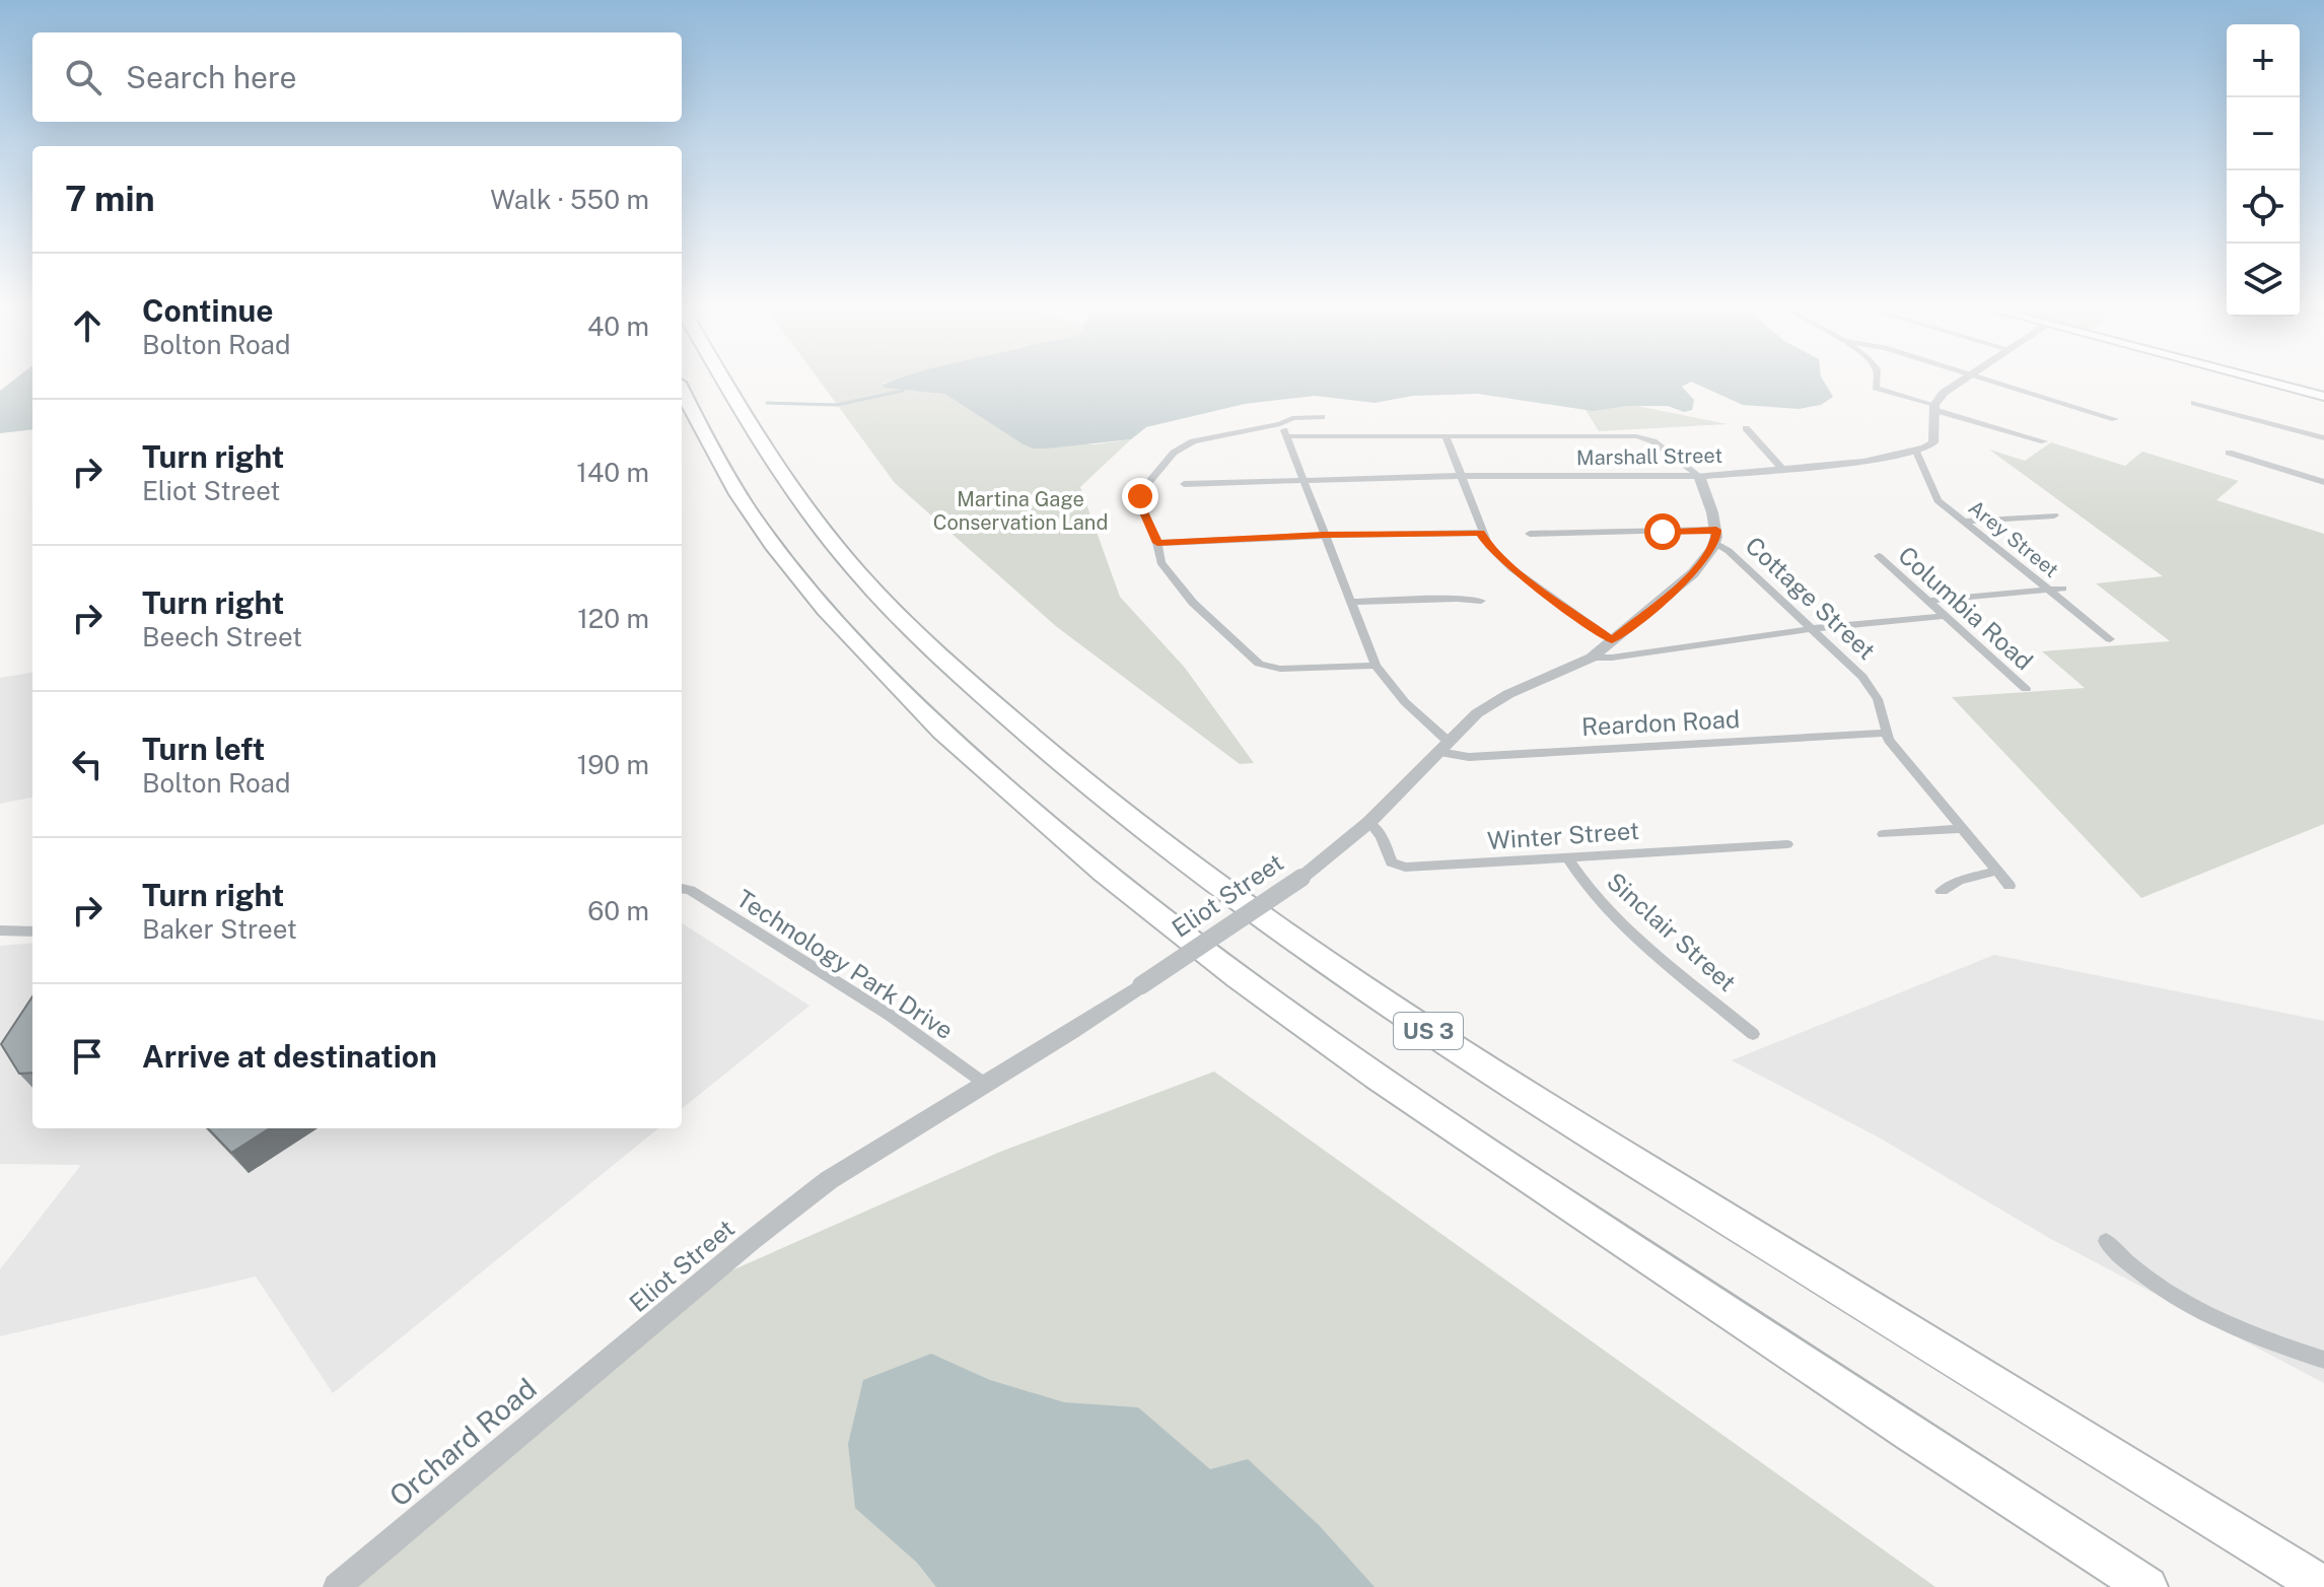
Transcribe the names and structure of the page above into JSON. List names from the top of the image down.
{
  "streets": {
    "highway": ["US 3"],
    "street": [
      "Marshall Street",
      "Arey Street",
      "Cottage Street",
      "Columbia Road",
      "Reardon Road",
      "Winter Street",
      "Eliot Street",
      "Sinclair Street",
      "Technology Park Drive",
      "Orchard Road"
    ]
  },
  "crossings": [
    ["Marshall Street", "Arey Street"],
    ["Cottage Street", "Reardon Road"],
    ["Cottage Street", "Eliot Street"],
    ["Reardon Road", "Eliot Street"],
    ["Winter Street", "Eliot Street"],
    ["Winter Street", "Sinclair Street"],
    ["Eliot Street", "Technology Park Drive"],
    ["Eliot Street", "Orchard Road"]
  ],
  "parks": ["Martina Gage Conservation Land"],
  "page": {
    "map_buttons": ["+", "−"],
    "search": "Search here",
    "heading": ["7 min", "Walk · 550 m"],
    "list": [
      ["Continue", "Bolton Road", "40 m"],
      ["Turn right", "Eliot Street", "140 m"],
      ["Turn right", "Beech Street", "120 m"],
      ["Turn left", "Bolton Road", "190 m"],
      ["Turn right", "Baker Street", "60 m"],
      "Arrive at destination"
    ]
  }
}
